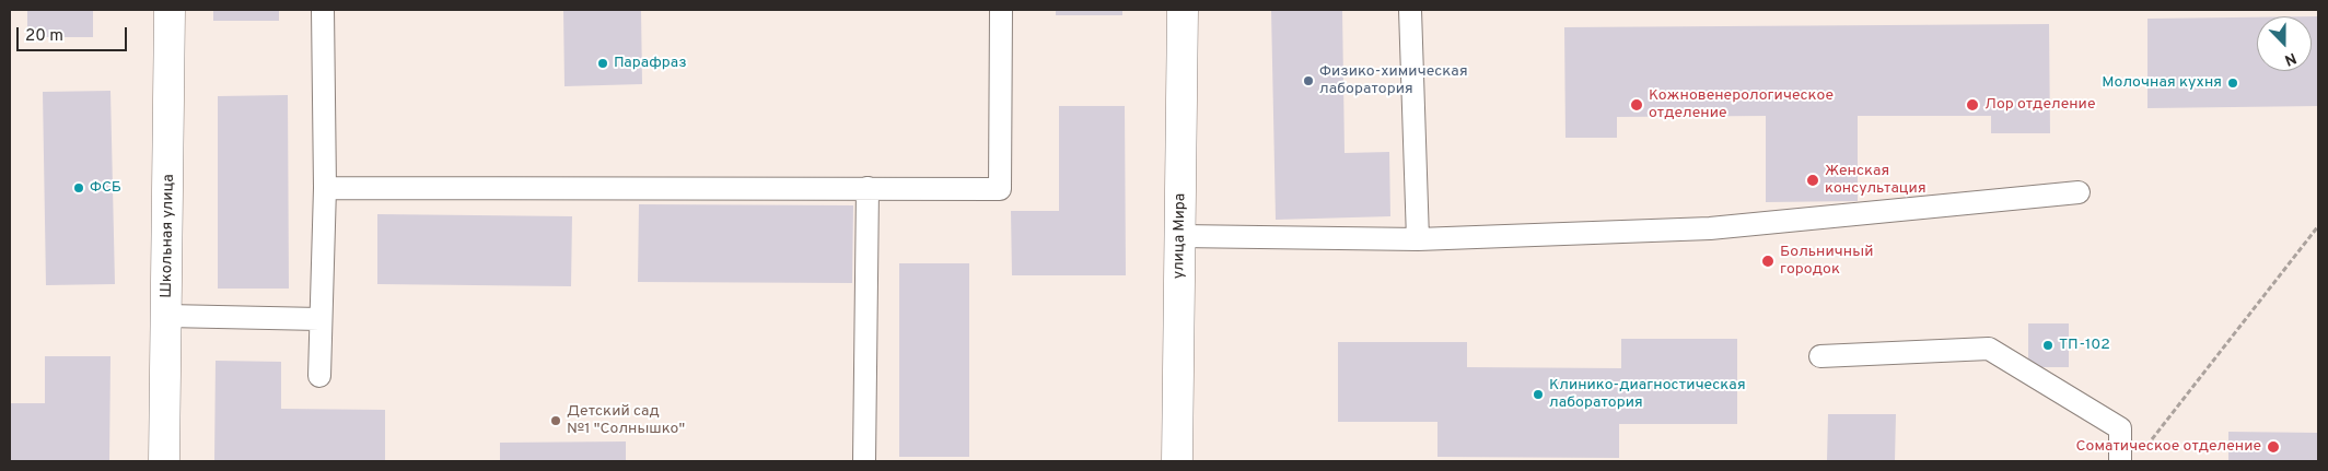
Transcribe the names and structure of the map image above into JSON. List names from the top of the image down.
{
  "streets": {
    "street": ["Школьная улица", "улица Мира"]
  },
  "places": [
    "Парафраз",
    "Физико-химическая лаборатория",
    "Молочная кухня",
    "Кожновенерологическое отделение",
    "Лор отделение",
    "Женская консультация",
    "ФСБ",
    "Больничный городок",
    "ТП-102",
    "Клинико-диагностическая лаборатория",
    "Детский сад №1 \"Солнышко\"",
    "Соматическое отделение"
  ],
  "scale_bar": "20 m",
  "north": "bottom"
}
